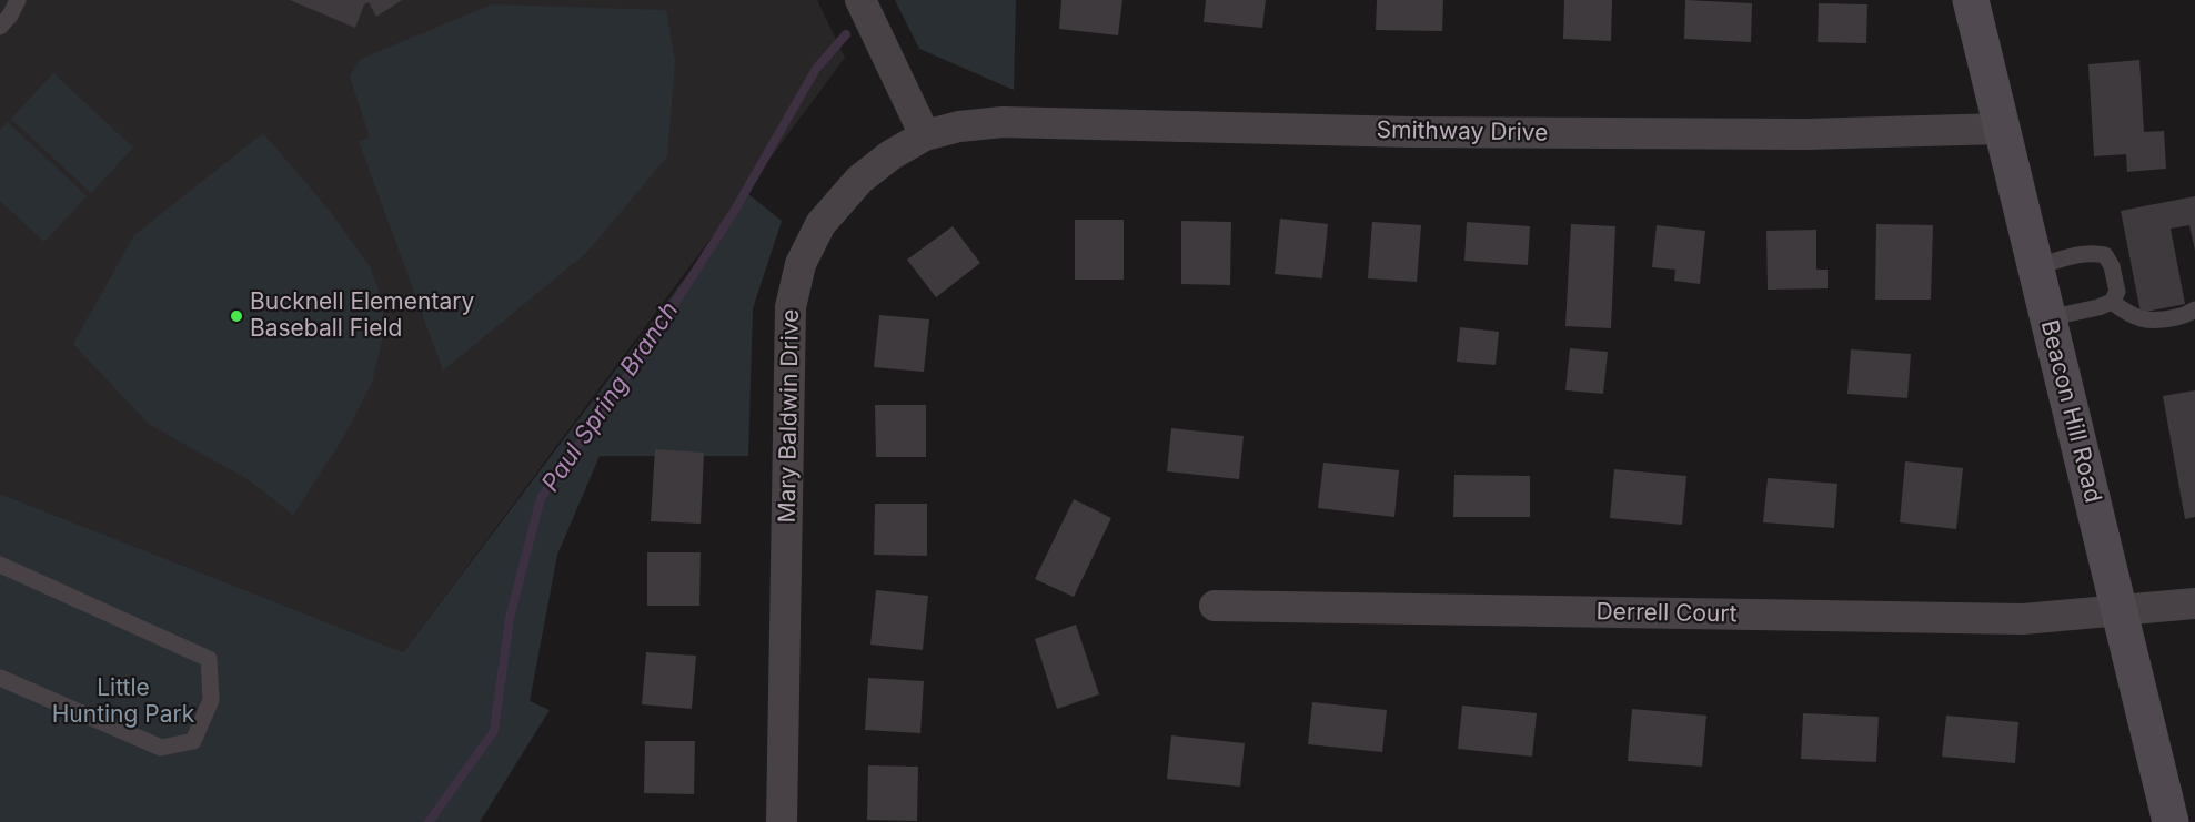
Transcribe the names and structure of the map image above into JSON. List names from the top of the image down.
{
  "streets": {
    "main road": ["Beacon Hill Road"],
    "street": ["Smithway Drive", "Mary Baldwin Drive", "Derrell Court"]
  },
  "crossings": [
    ["Smithway Drive", "Beacon Hill Road"],
    ["Smithway Drive", "Mary Baldwin Drive"],
    ["Beacon Hill Road", "Derrell Court"]
  ],
  "water": ["Paul Spring Branch"],
  "parks": ["Little Hunting Park"],
  "places": ["Bucknell Elementary Baseball Field"]
}
